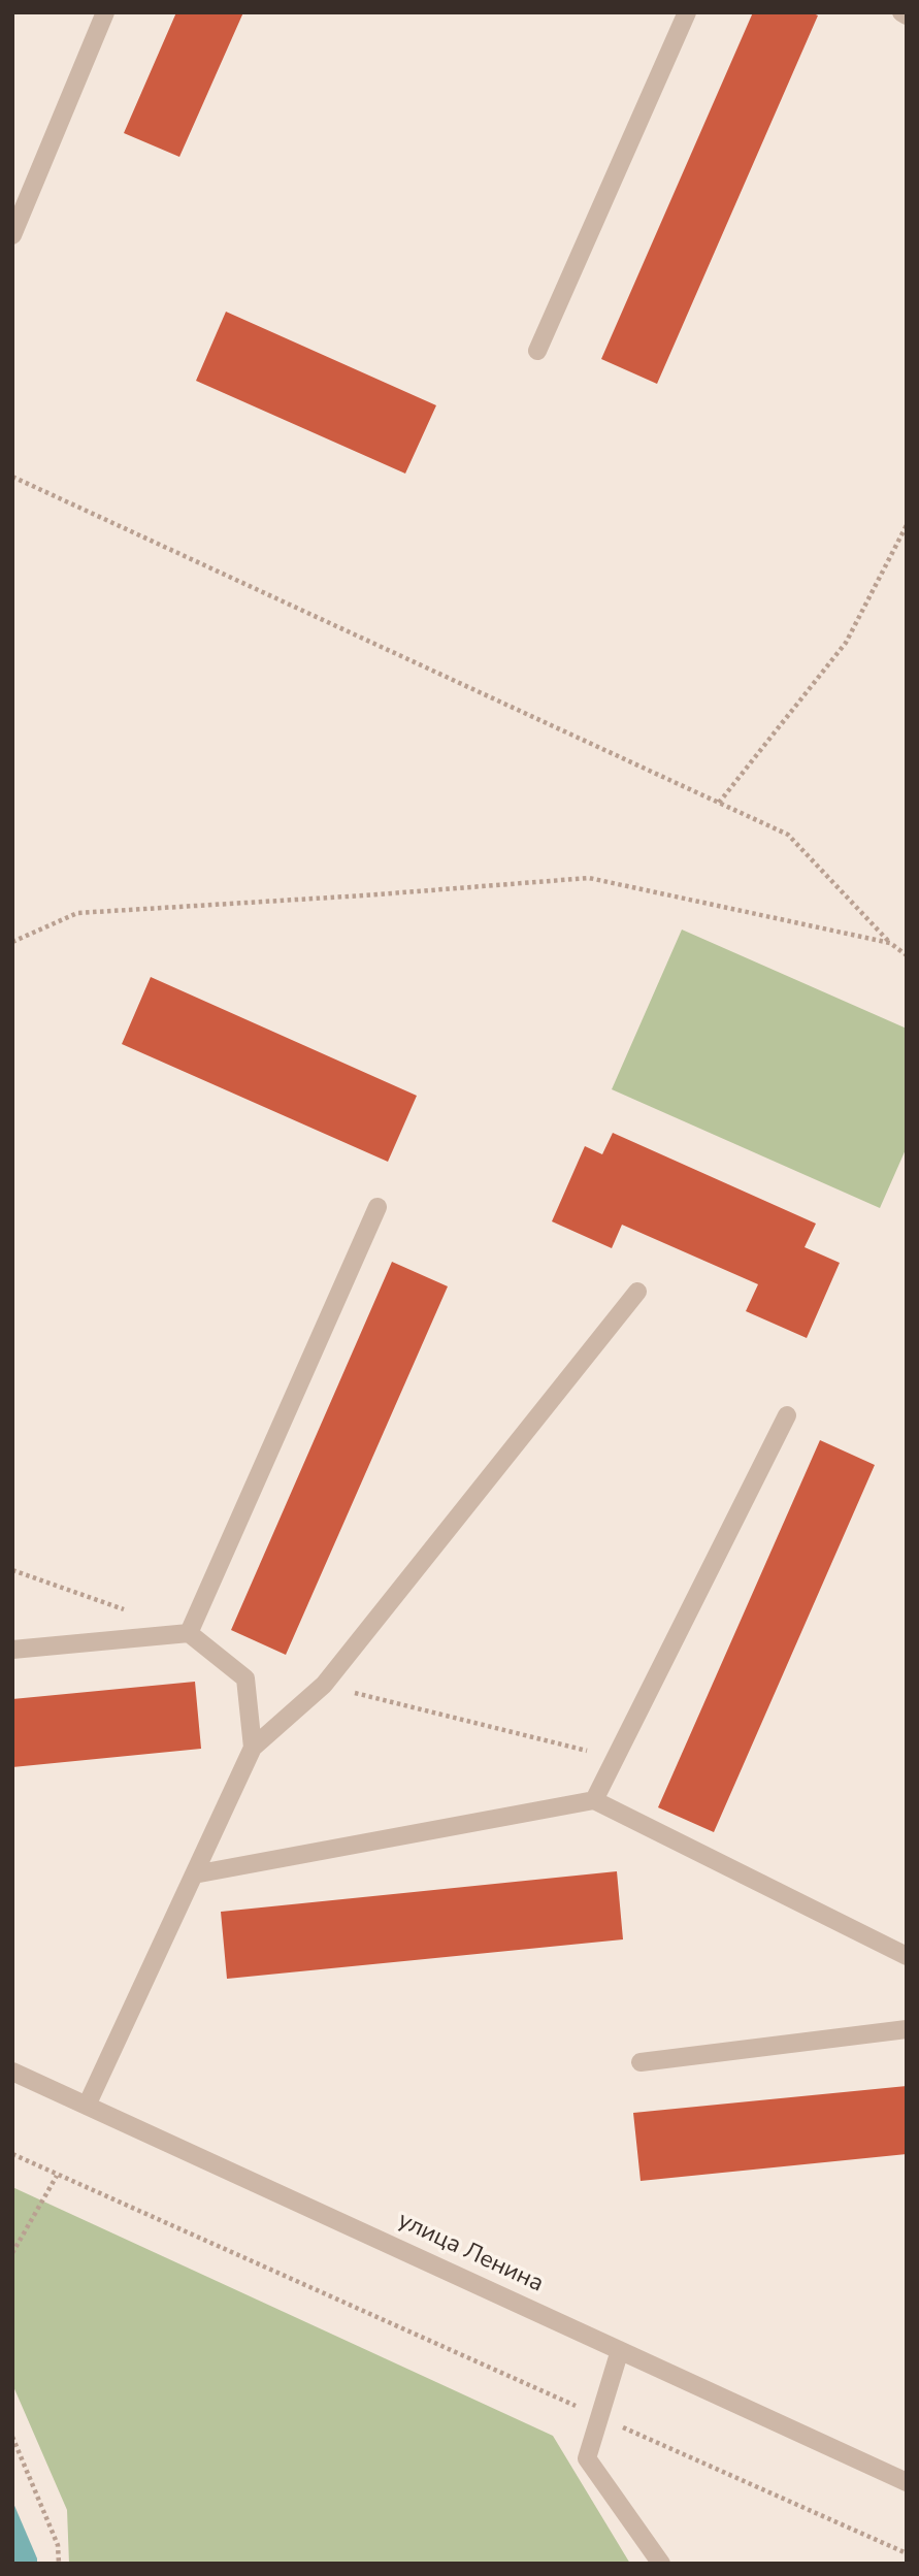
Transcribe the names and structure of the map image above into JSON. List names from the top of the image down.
{
  "streets": {
    "street": ["улица Ленина"]
  }
}
